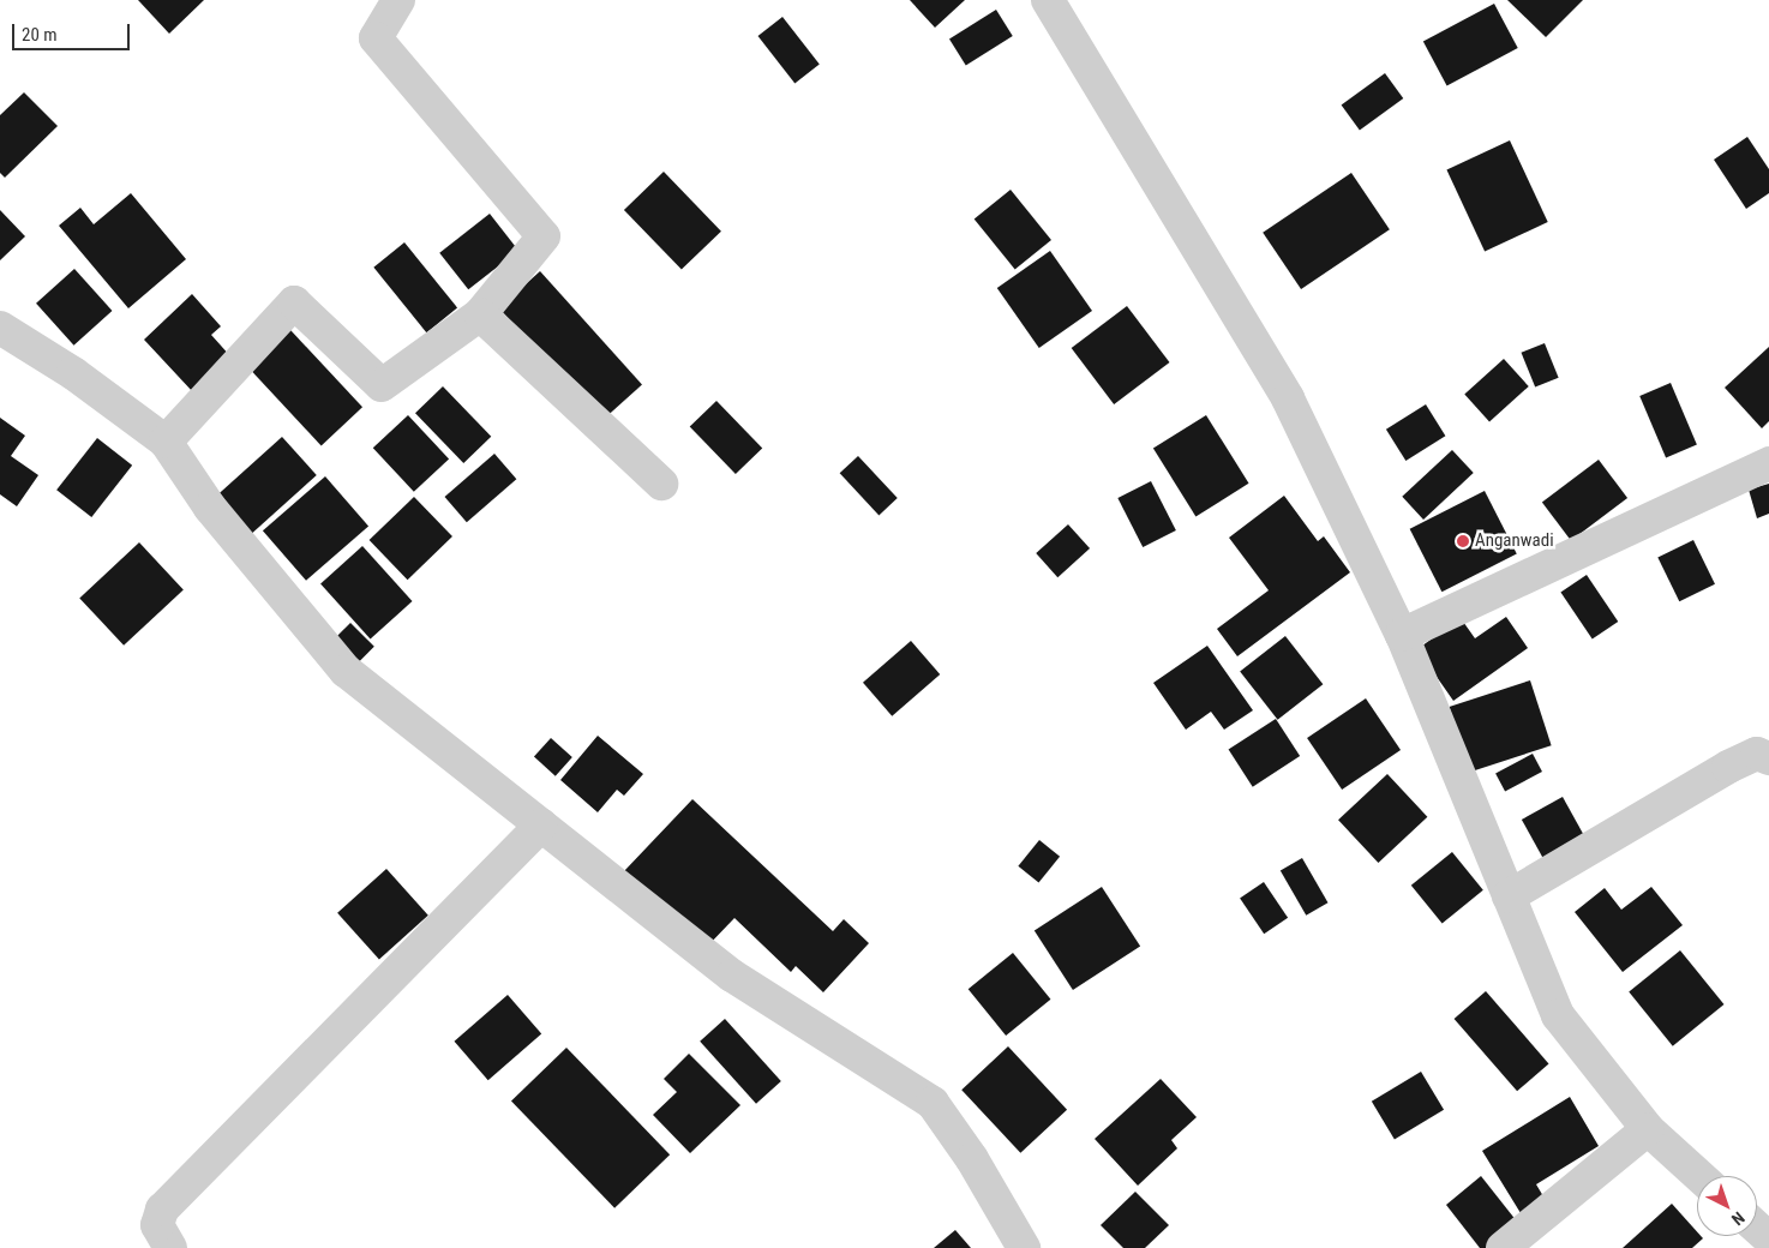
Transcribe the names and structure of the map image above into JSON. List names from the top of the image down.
{
  "places": ["Anganwadi"],
  "scale_bar": "20 m",
  "north": "bottom right"
}
